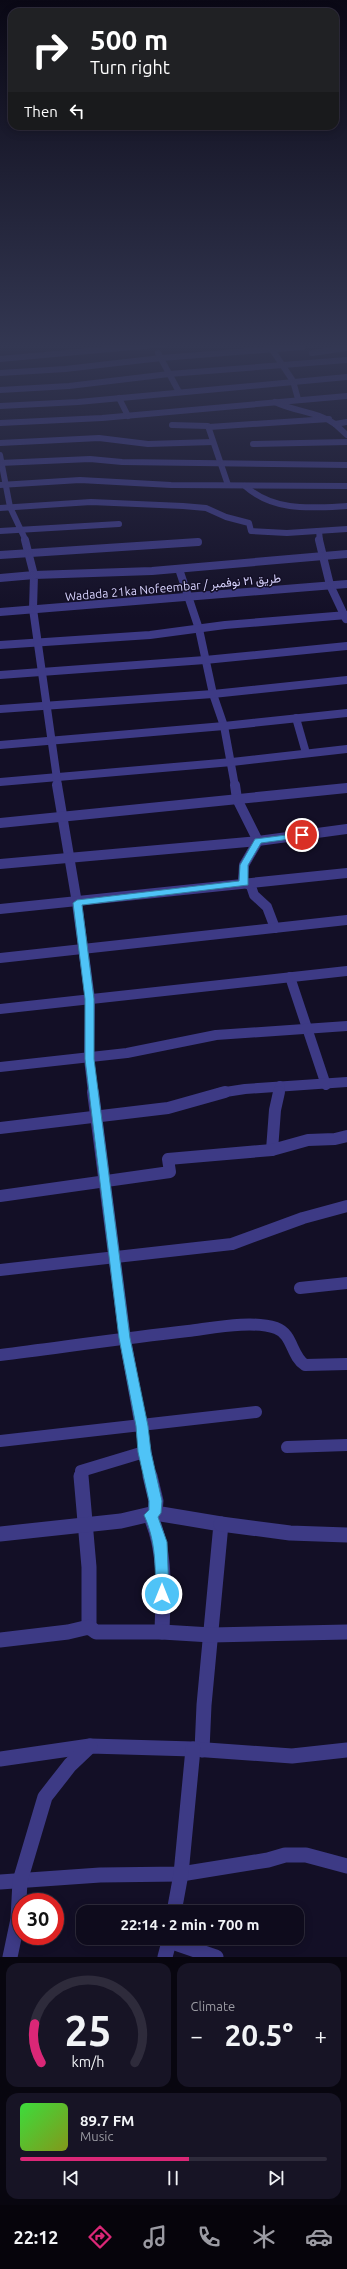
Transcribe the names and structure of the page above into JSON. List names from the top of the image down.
{
  "streets": {
    "street": ["Wadada 21ka Nofeembar / طريق ٢١ نوفمبر"]
  },
  "page": {
    "turn": ["500 m", "Turn right"],
    "then": "Then",
    "limit": "30",
    "trip": "22:14 · 2 min · 700 m",
    "tile": "Climate",
    "heat": ["−", "20.5°", "+"],
    "song": ["89.7 FM", "Music"],
    "tabs": "22:12",
    "gauge": ["25", "km/h"]
  }
}
